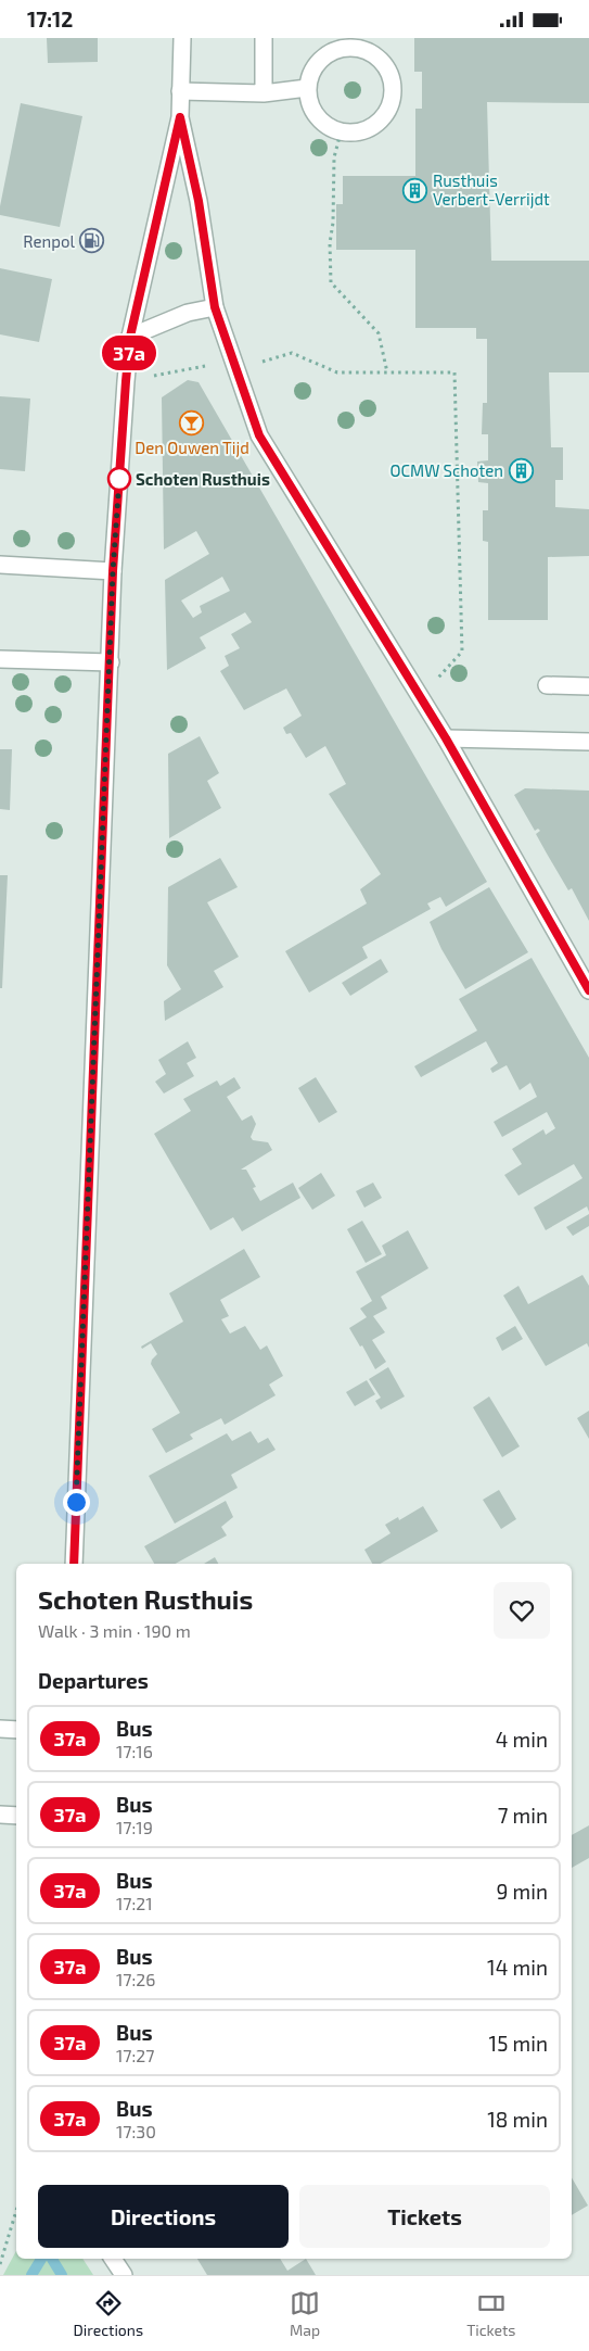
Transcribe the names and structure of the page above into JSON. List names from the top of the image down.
{
  "places": {
    "building": ["Rusthuis Verbert-Verrijdt", "OCMW Schoten"],
    "fuel station": ["Renpol"],
    "bar": ["Den Ouwen Tijd"],
    "other": ["Schoten Rusthuis"]
  },
  "lines": ["bus line 37a"],
  "page": {
    "status": "17:12",
    "on_map": "37a",
    "heading": [
      ["Schoten Rusthuis", "Walk · 3 min · 190 m"],
      "Departures"
    ],
    "list": [
      {
        "mark": "37a",
        "name": "Bus",
        "note": "17:16",
        "value": "4 min"
      },
      {
        "mark": "37a",
        "name": "Bus",
        "note": "17:19",
        "value": "7 min"
      },
      {
        "mark": "37a",
        "name": "Bus",
        "note": "17:21",
        "value": "9 min"
      },
      {
        "mark": "37a",
        "name": "Bus",
        "note": "17:26",
        "value": "14 min"
      },
      {
        "mark": "37a",
        "name": "Bus",
        "note": "17:27",
        "value": "15 min"
      },
      {
        "mark": "37a",
        "name": "Bus",
        "note": "17:30",
        "value": "18 min"
      }
    ],
    "buttons": ["Directions", "Tickets"],
    "tabs": ["Directions", "Map", "Tickets"]
  }
}
